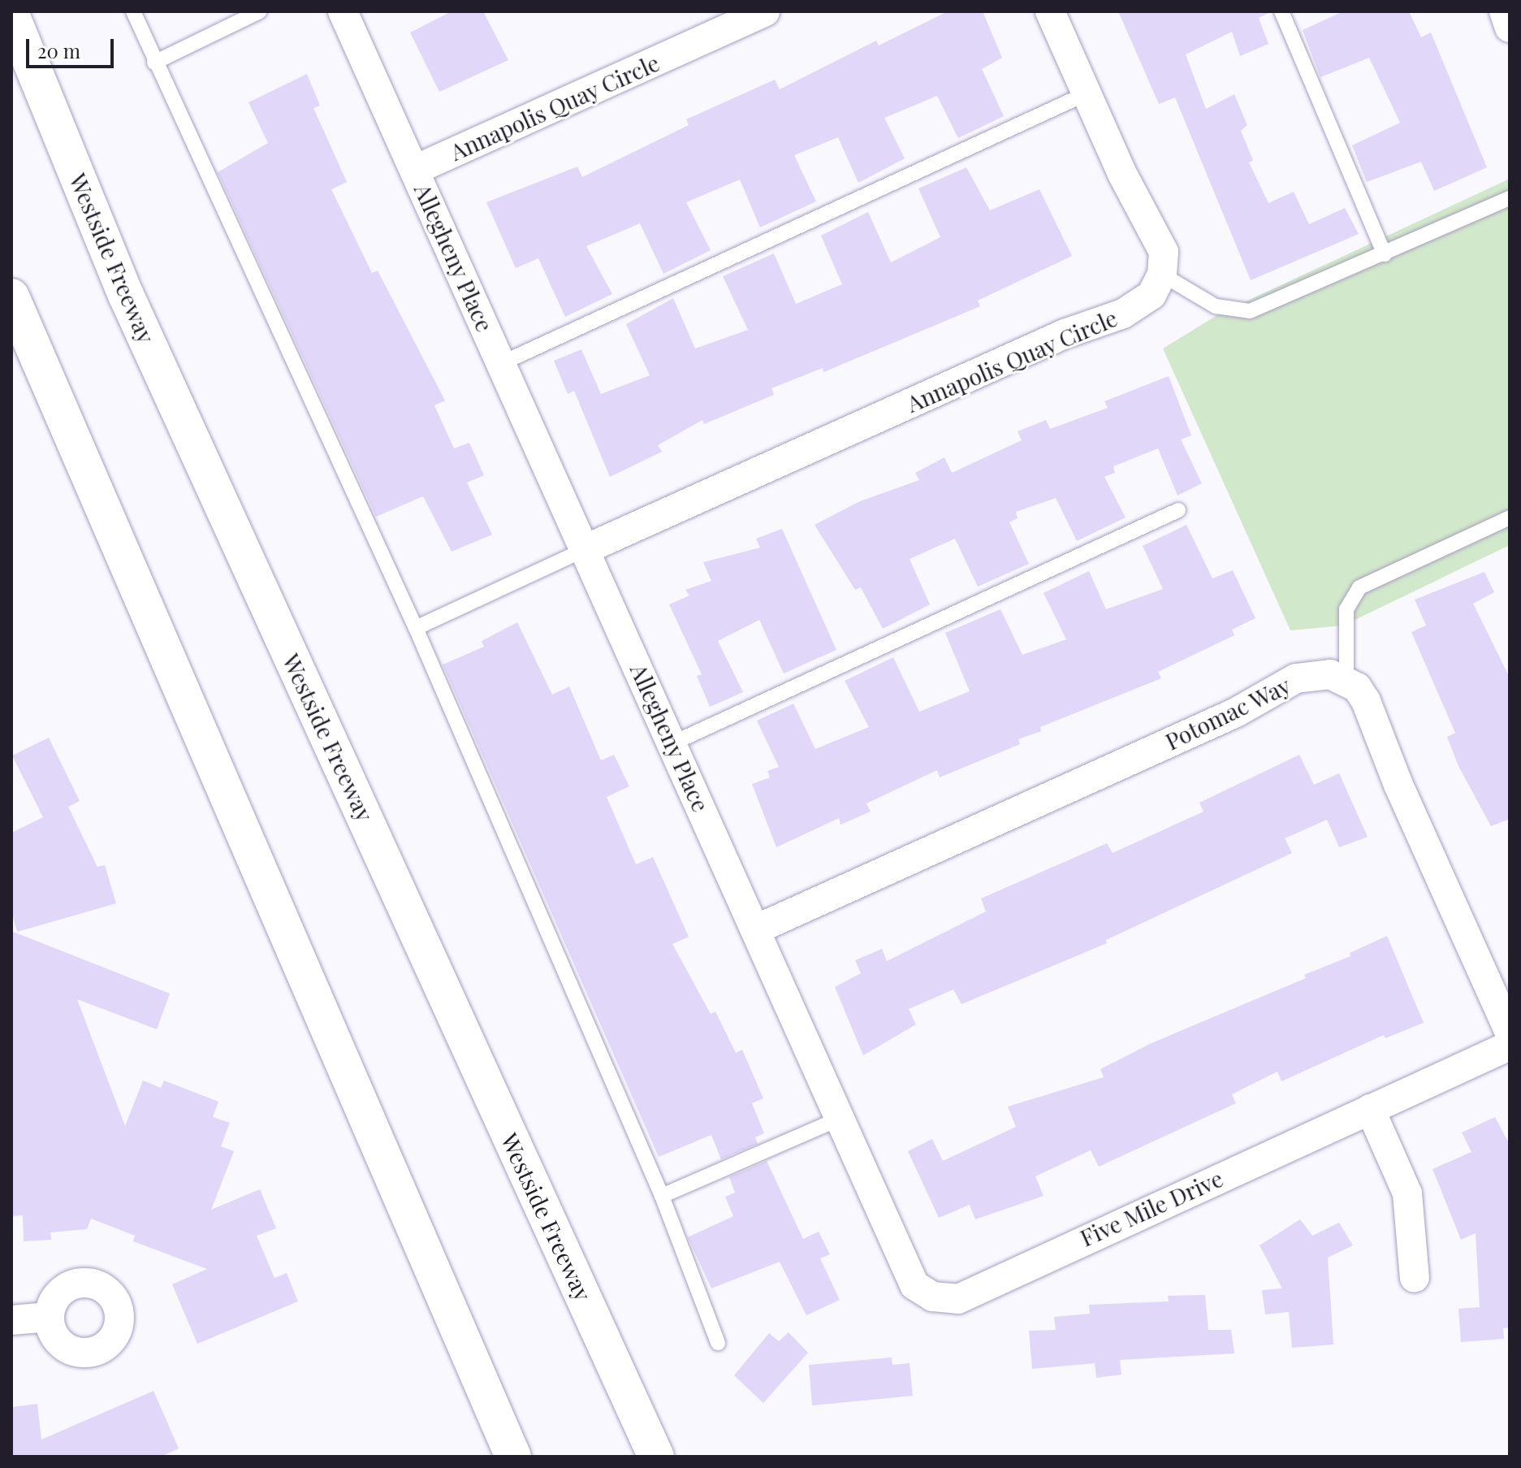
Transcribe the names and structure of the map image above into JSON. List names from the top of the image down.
{
  "streets": {
    "highway": ["Westside Freeway"],
    "street": [
      "Annapolis Quay Circle",
      "Allegheny Place",
      "Potomac Way",
      "Five Mile Drive"
    ]
  },
  "crossings": [
    ["Annapolis Quay Circle", "Allegheny Place"],
    ["Allegheny Place", "Potomac Way"],
    ["Allegheny Place", "Five Mile Drive"]
  ],
  "scale_bar": "20 m"
}
